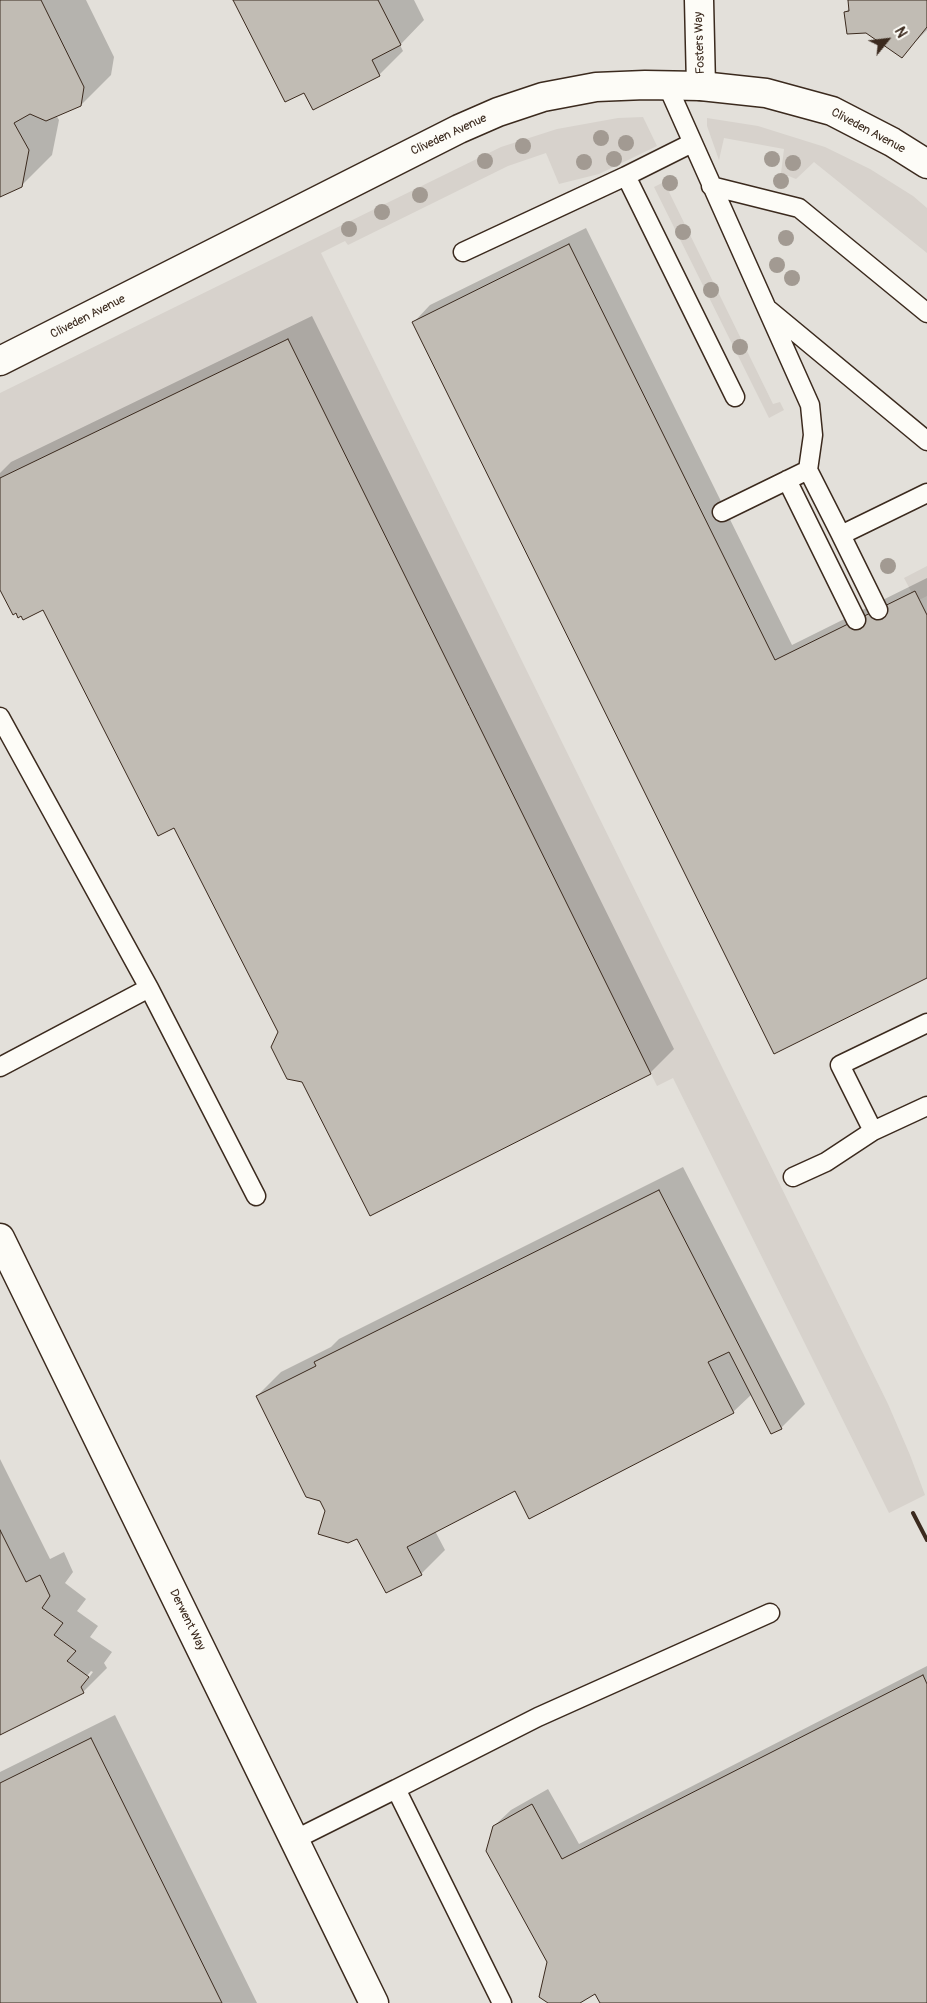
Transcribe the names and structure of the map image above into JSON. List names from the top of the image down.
{
  "streets": {
    "street": ["Fosters Way", "Cliveden Avenue", "Derwent Way"]
  },
  "crossings": [
    ["Fosters Way", "Cliveden Avenue"]
  ],
  "north": "top right"
}
